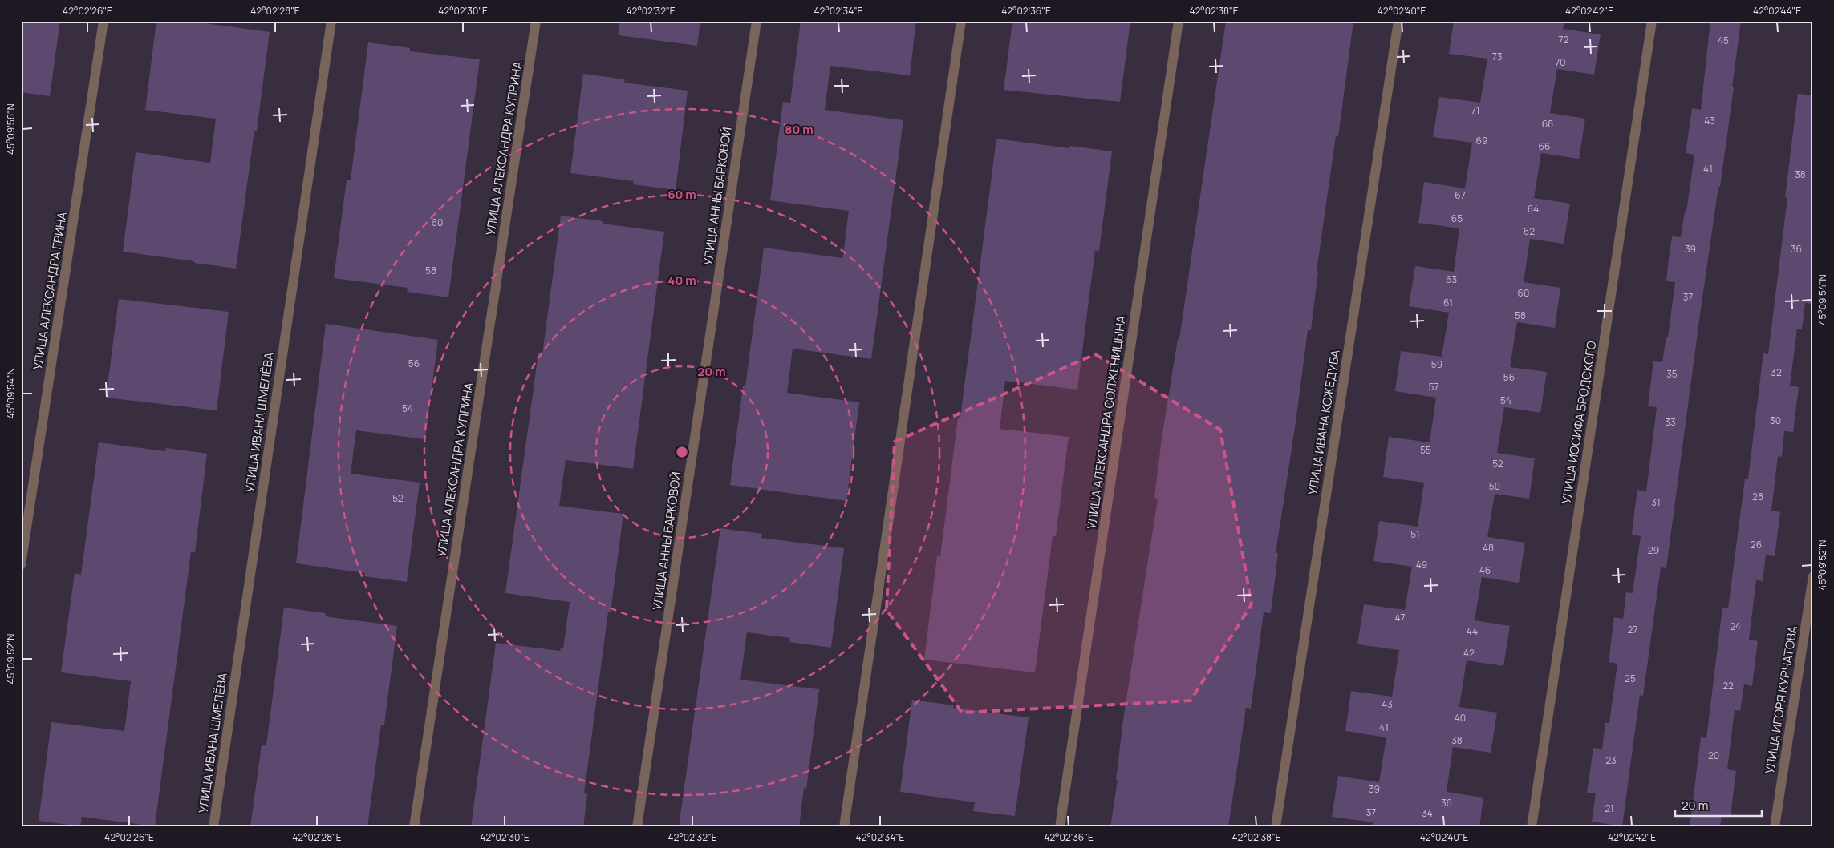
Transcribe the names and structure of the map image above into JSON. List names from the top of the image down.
{
  "streets": {
    "street": [
      "УЛИЦА АЛЕКСАНДРА КУПРИНА",
      "УЛИЦА АННЫ БАРКОВОЙ",
      "УЛИЦА АЛЕКСАНДРА ГРИНА",
      "УЛИЦА ИВАНА ШМЕЛЁВА",
      "УЛИЦА АЛЕКСАНДРА СОЛЖЕНИЦЫНА",
      "УЛИЦА ИВАНА КОЖЕДУБА",
      "УЛИЦА ИОСИФА БРОДСКОГО",
      "УЛИЦА ИГОРЯ КУРЧАТОВА"
    ]
  },
  "house_numbers": [
    "72",
    "45",
    "73",
    "70",
    "71",
    "43",
    "68",
    "69",
    "66",
    "41",
    "38",
    "67",
    "64",
    "65",
    "60",
    "62",
    "39",
    "36",
    "58",
    "63",
    "60",
    "37",
    "61",
    "58",
    "56",
    "59",
    "32",
    "35",
    "56",
    "57",
    "54",
    "54",
    "30",
    "33",
    "55",
    "52",
    "50",
    "28",
    "52",
    "31",
    "51",
    "26",
    "48",
    "29",
    "49",
    "46",
    "47",
    "24",
    "27",
    "44",
    "42",
    "25",
    "22",
    "43",
    "40",
    "41",
    "38",
    "20",
    "23",
    "39",
    "36",
    "21",
    "37",
    "34"
  ],
  "scale_bar": "20 m",
  "coordinates": [
    "42°02'26\"E",
    "42°02'28\"E",
    "42°02'30\"E",
    "42°02'32\"E",
    "42°02'34\"E",
    "42°02'36\"E",
    "42°02'38\"E",
    "42°02'40\"E",
    "42°02'42\"E",
    "42°02'44\"E",
    "45°09'56\"N",
    "45°09'54\"N",
    "45°09'52\"N"
  ],
  "rings": [
    "80 m",
    "60 m",
    "40 m",
    "20 m"
  ]
}
